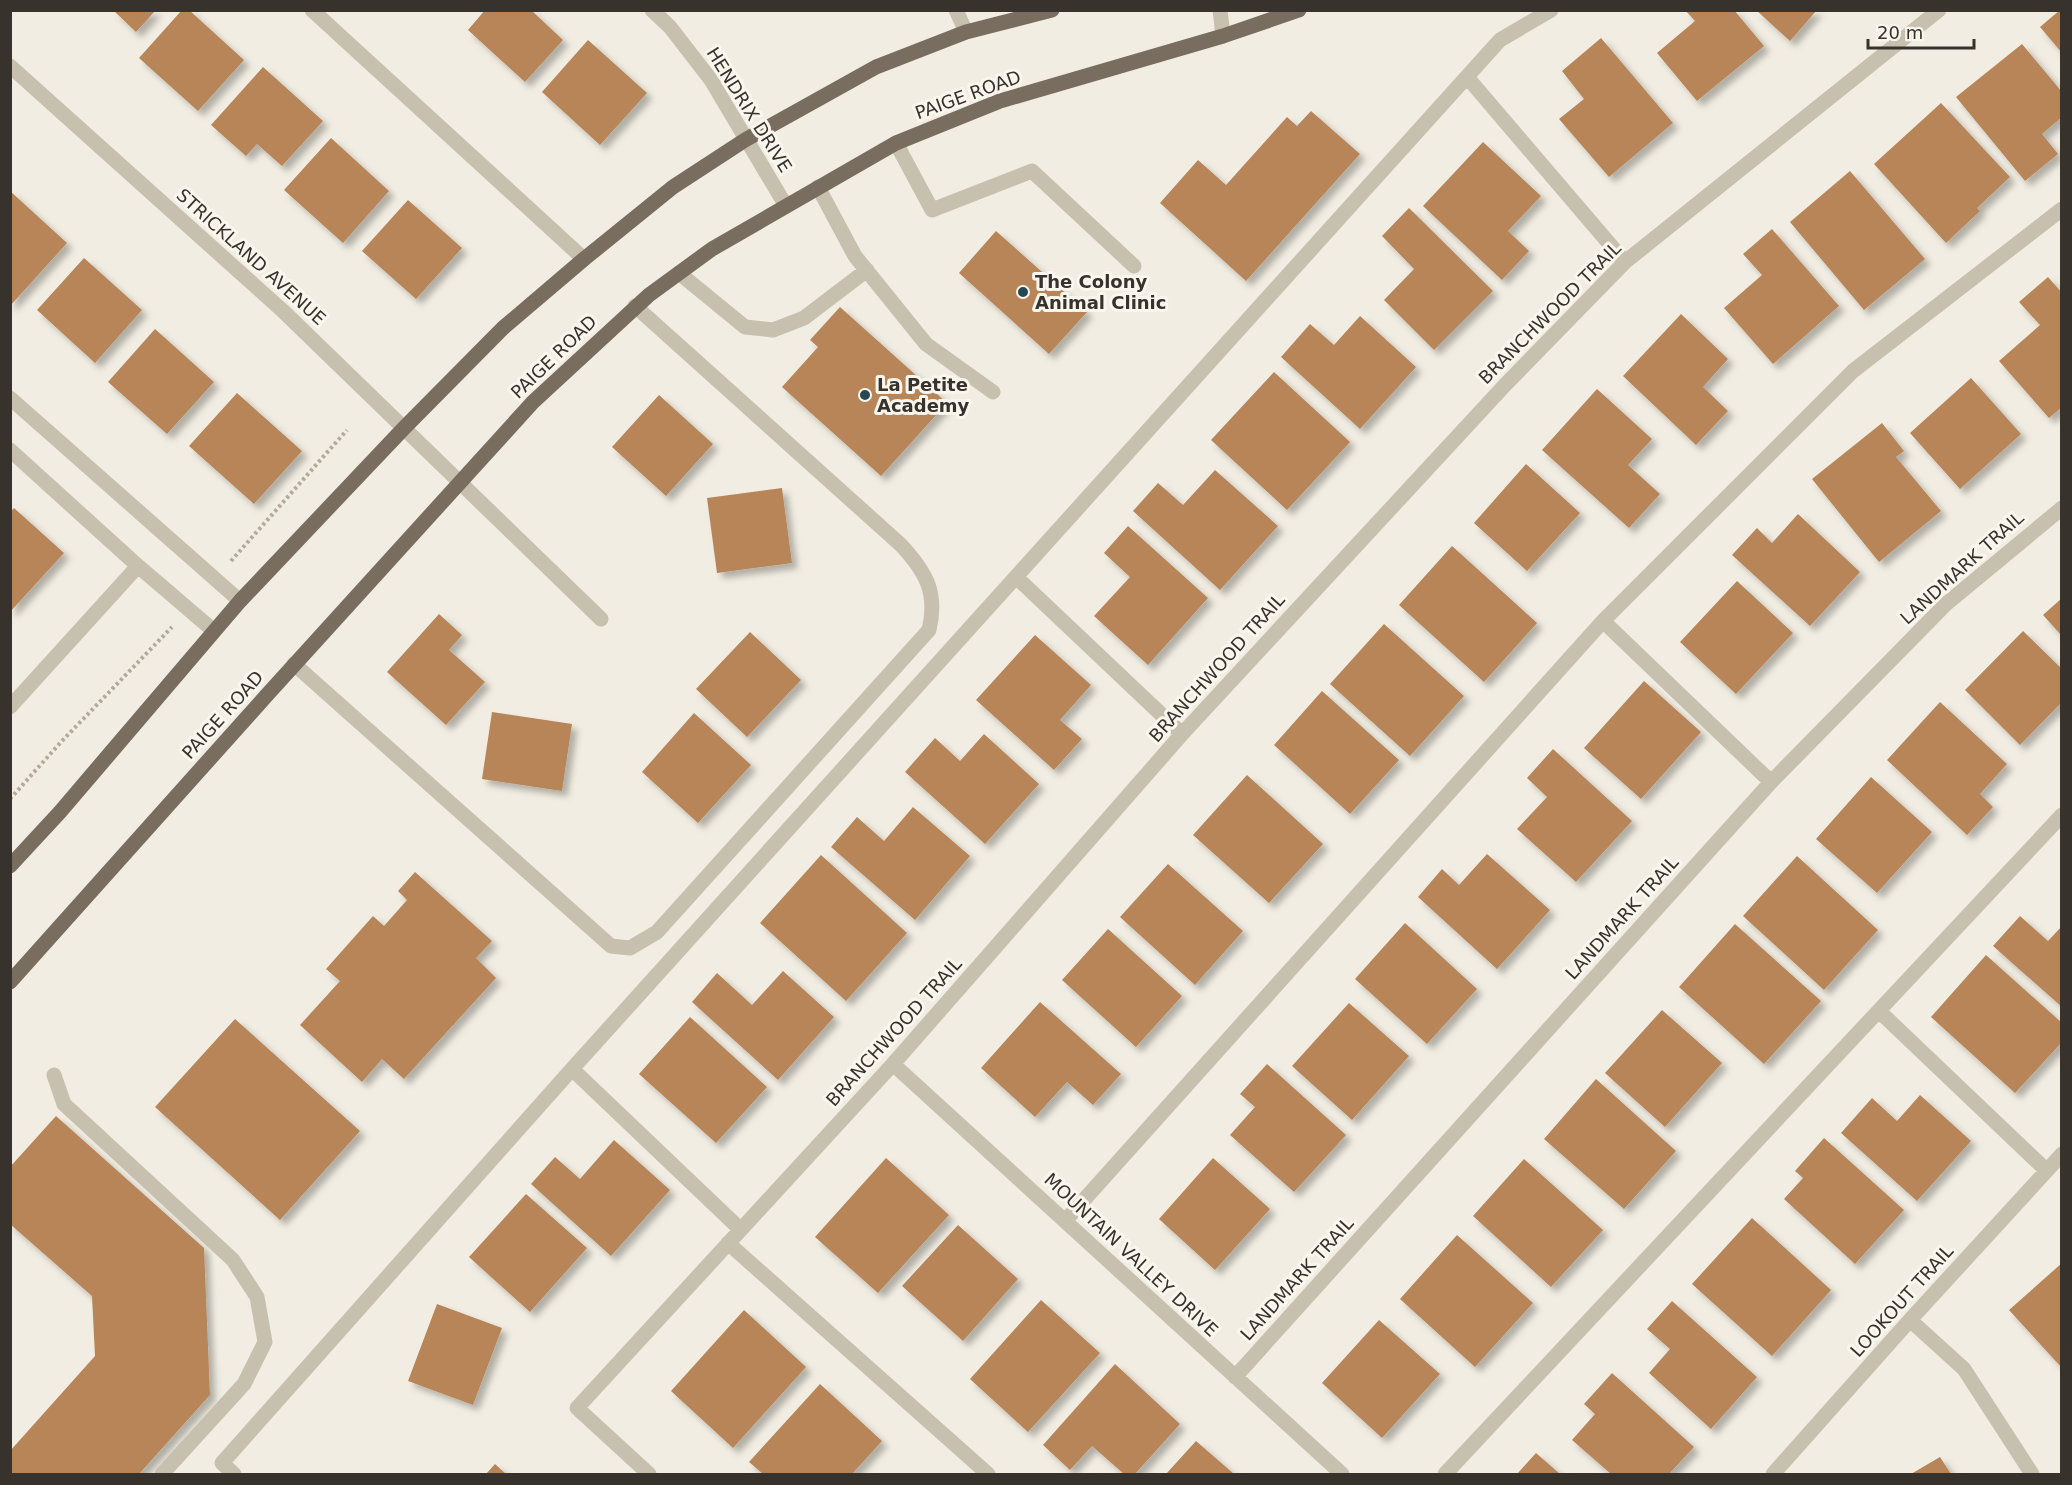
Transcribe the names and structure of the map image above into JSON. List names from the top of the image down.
{
  "streets": {
    "main road": ["PAIGE ROAD"],
    "street": [
      "HENDRIX DRIVE",
      "STRICKLAND AVENUE",
      "BRANCHWOOD TRAIL",
      "LANDMARK TRAIL",
      "MOUNTAIN VALLEY DRIVE",
      "LOOKOUT TRAIL"
    ]
  },
  "crossings": [
    ["PAIGE ROAD", "HENDRIX DRIVE"],
    ["PAIGE ROAD", "STRICKLAND AVENUE"],
    ["BRANCHWOOD TRAIL", "MOUNTAIN VALLEY DRIVE"],
    ["LANDMARK TRAIL", "MOUNTAIN VALLEY DRIVE"]
  ],
  "places": ["The Colony Animal Clinic", "La Petite Academy"],
  "scale_bar": "20 m"
}
